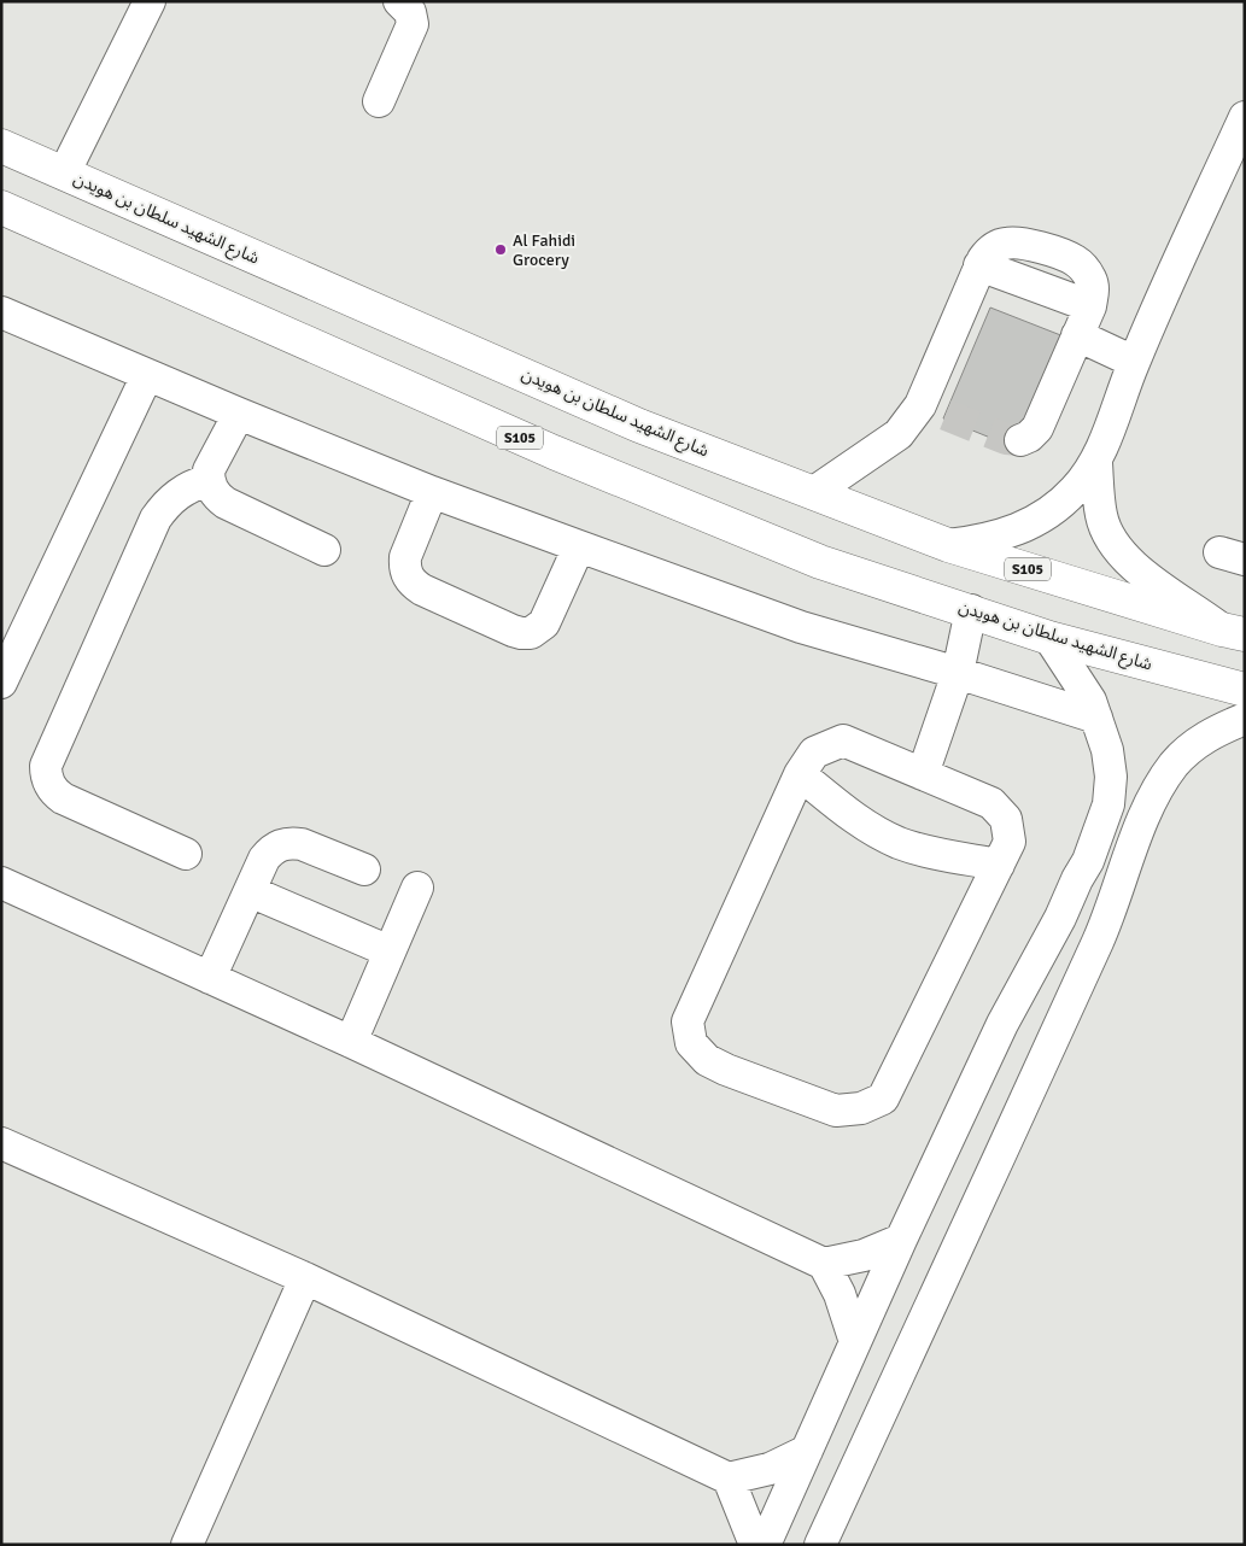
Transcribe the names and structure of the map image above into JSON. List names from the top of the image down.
{
  "streets": {
    "highway": ["شارع الشهيد سلطان بن هويدن", "S105"]
  },
  "places": ["Al Fahidi Grocery"]
}
